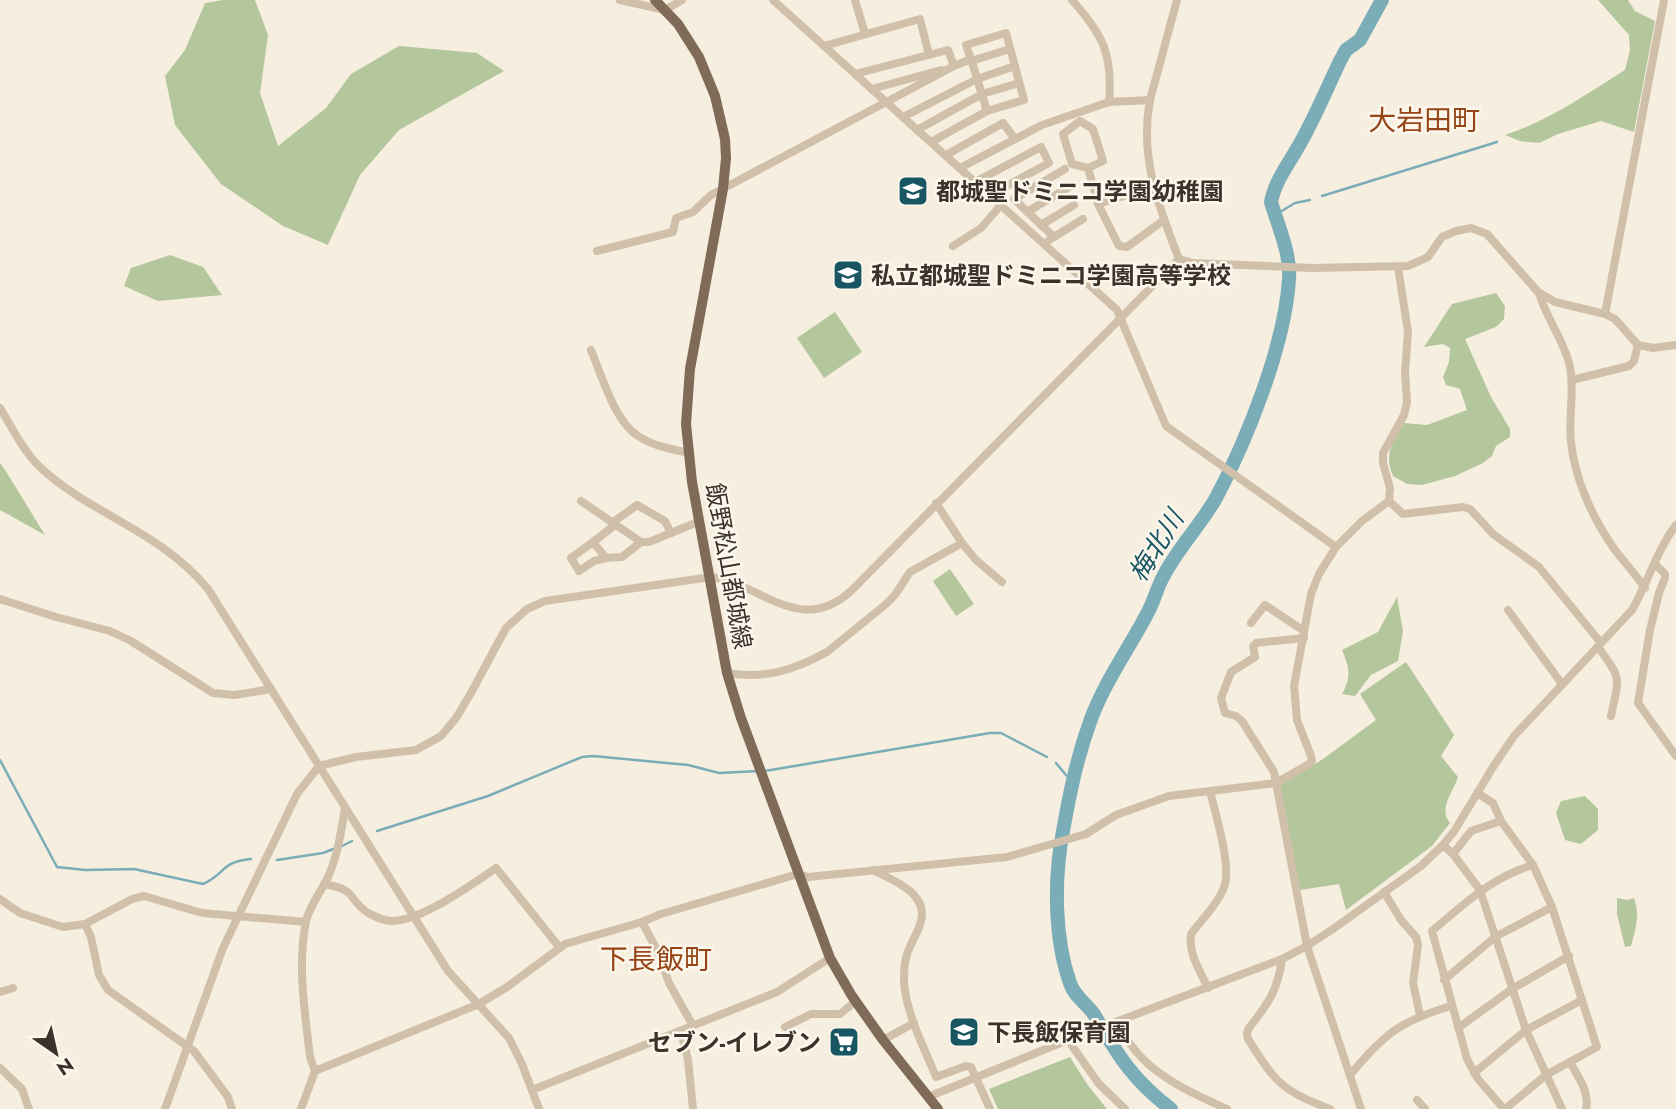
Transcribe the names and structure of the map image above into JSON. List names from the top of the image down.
{
  "streets": {
    "main road": ["飯野松山都城線"]
  },
  "districts": ["大岩田町", "下長飯町"],
  "water": ["梅北川"],
  "places": {
    "school or university": ["都城聖ドミニコ学園幼稚園", "私立都城聖ドミニコ学園高等学校", "下長飯保育園"],
    "supermarket": ["セブン-イレブン"]
  },
  "north": "bottom right"
}
